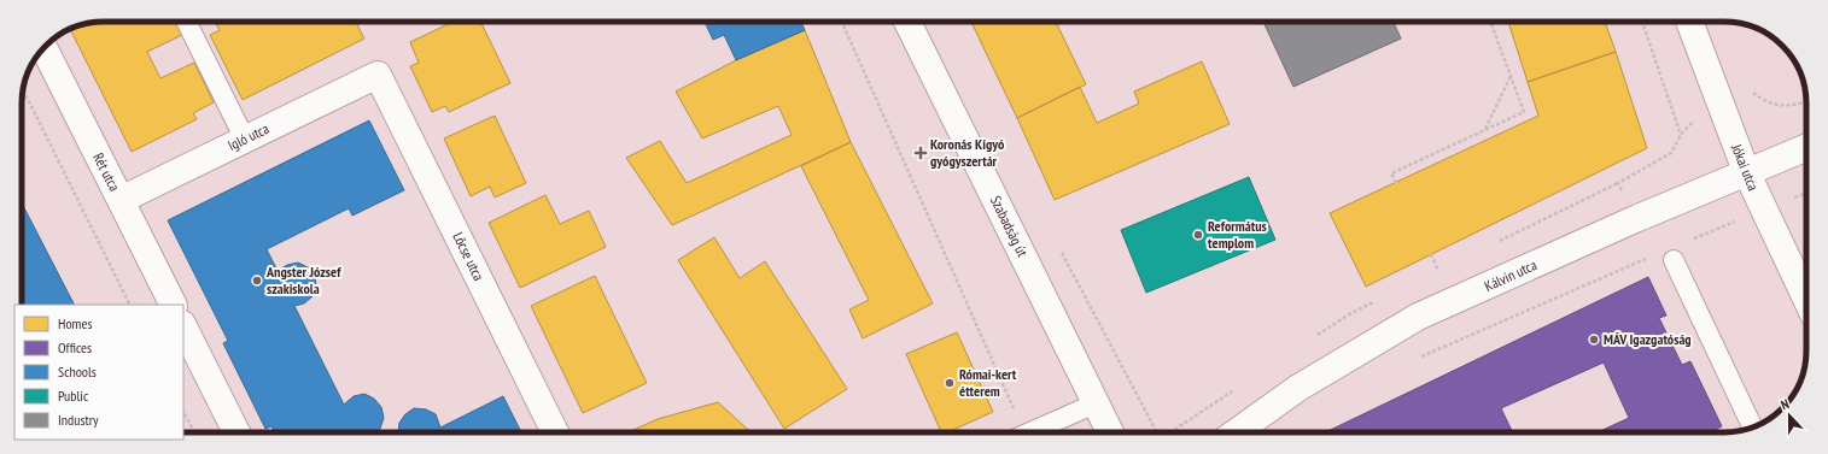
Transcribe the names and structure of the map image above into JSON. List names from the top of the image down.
{
  "streets": {
    "street": [
      "Igló utca",
      "Jókai utca",
      "Rét utca",
      "Szabadság út",
      "Lőcse utca",
      "Kálvin utca"
    ]
  },
  "crossings": [
    ["Igló utca", "Rét utca"],
    ["Igló utca", "Lőcse utca"],
    ["Jókai utca", "Kálvin utca"]
  ],
  "places": {
    "health": ["Koronás Kígyó gyógyszertár"],
    "other": [
      "Református templom",
      "Angster József szakiskola",
      "MÁV Igazgatóság",
      "Római-kert étterem"
    ]
  },
  "legend": [
    "Homes",
    "Offices",
    "Schools",
    "Public",
    "Industry"
  ],
  "north": "top"
}
